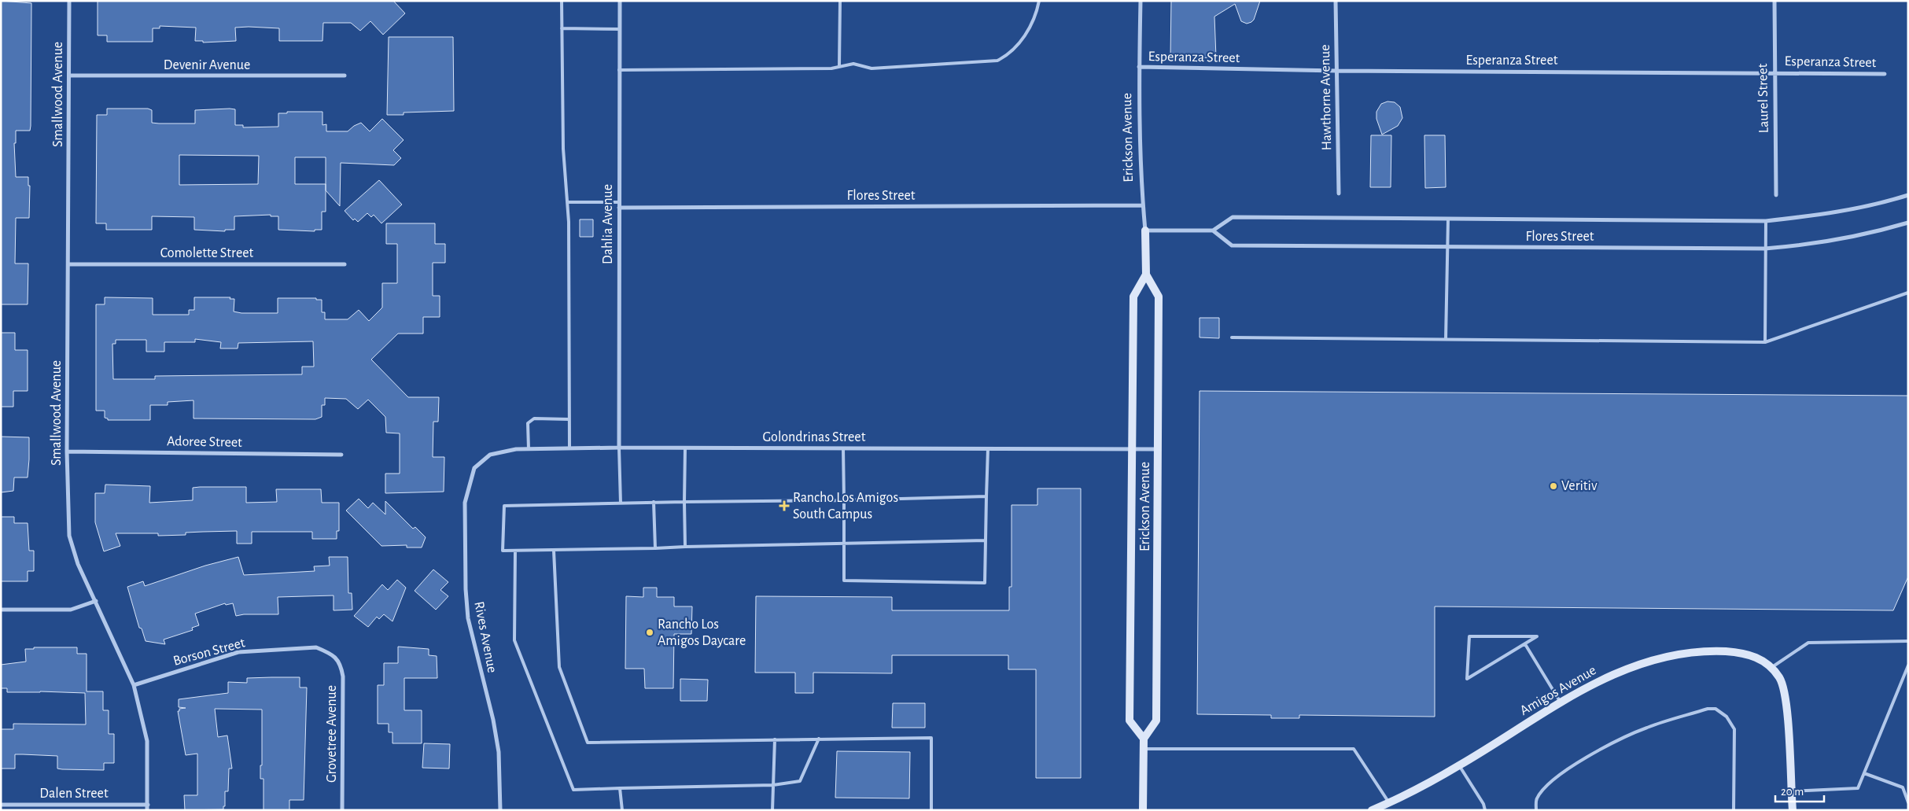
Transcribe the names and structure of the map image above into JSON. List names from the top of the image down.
{
  "streets": {
    "street": [
      "Esperanza Street",
      "Devenir Avenue",
      "Smallwood Avenue",
      "Hawthorne Avenue",
      "Laurel Street",
      "Erickson Avenue",
      "Flores Street",
      "Dahlia Avenue",
      "Comolette Street",
      "Golondrinas Street",
      "Adoree Street",
      "Rives Avenue",
      "Borson Street",
      "Amigos Avenue",
      "Grovetree Avenue",
      "Dalen Street"
    ]
  },
  "crossings": [
    ["Esperanza Street", "Hawthorne Avenue"],
    ["Esperanza Street", "Laurel Street"],
    ["Esperanza Street", "Erickson Avenue"],
    ["Devenir Avenue", "Smallwood Avenue"],
    ["Smallwood Avenue", "Comolette Street"],
    ["Smallwood Avenue", "Adoree Street"],
    ["Smallwood Avenue", "Borson Street"],
    ["Smallwood Avenue", "Dalen Street"],
    ["Erickson Avenue", "Flores Street"],
    ["Erickson Avenue", "Golondrinas Street"],
    ["Flores Street", "Dahlia Avenue"],
    ["Dahlia Avenue", "Golondrinas Street"],
    ["Golondrinas Street", "Rives Avenue"],
    ["Borson Street", "Grovetree Avenue"]
  ],
  "places": {
    "other": ["Veritiv", "Rancho Los Amigos Daycare"],
    "health": ["Rancho Los Amigos South Campus"]
  },
  "scale_bar": "20 m"
}
